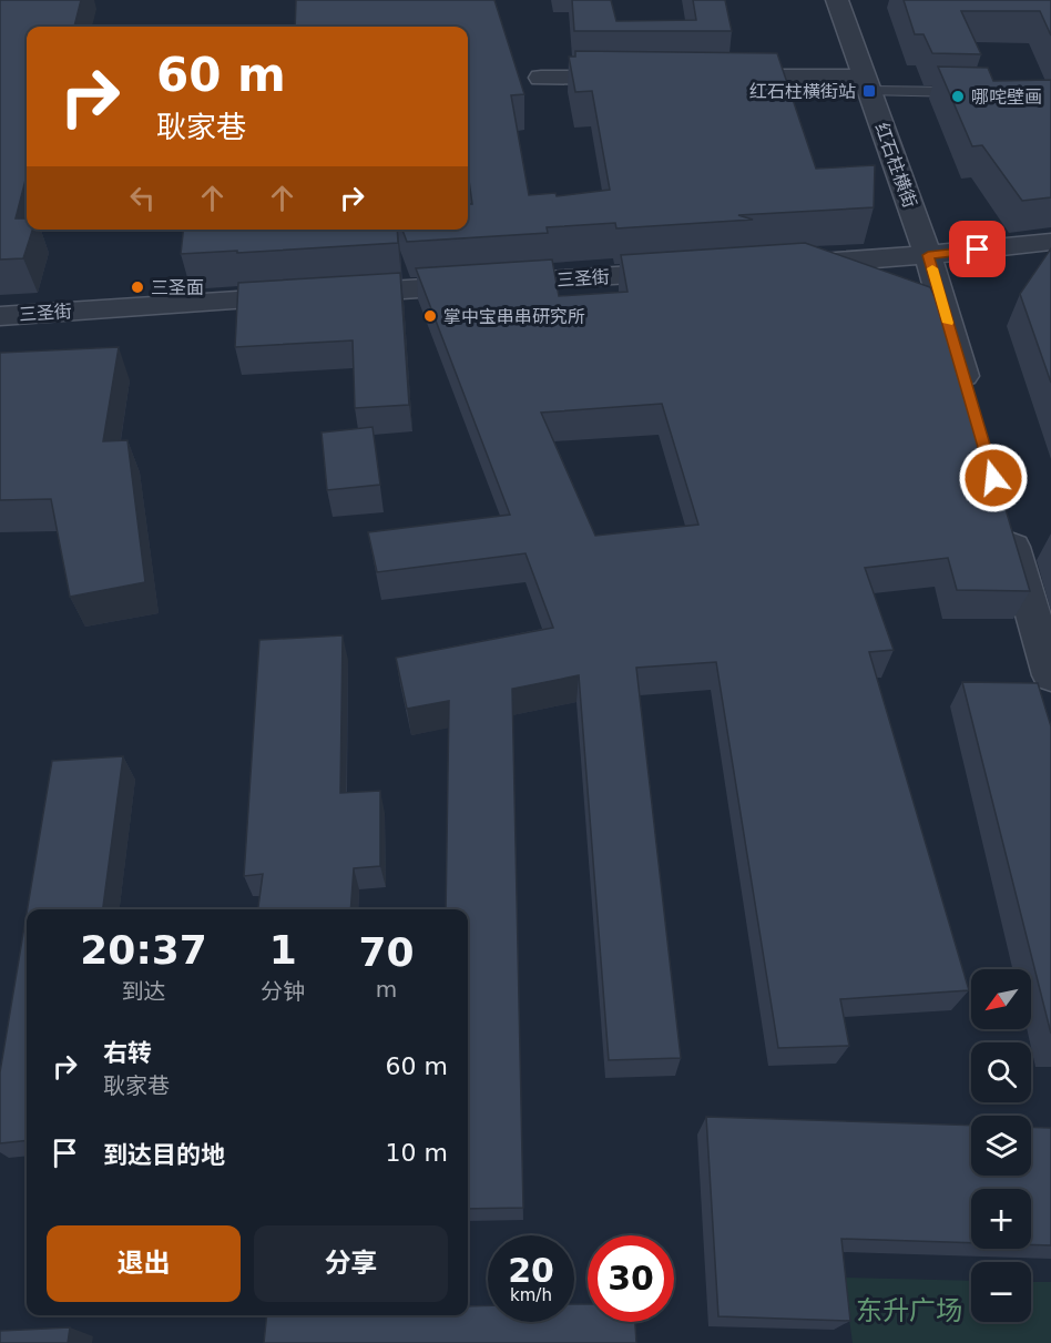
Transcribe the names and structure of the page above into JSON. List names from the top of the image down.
{
  "streets": {
    "street": ["红石柱横街", "三圣街"]
  },
  "parks": ["东升广场"],
  "places": {
    "transit": ["红石柱横街站"],
    "other": ["哪咤壁画", "三圣面", "掌中宝串串研究所"]
  },
  "north": "bottom left",
  "page": {
    "turn": ["60 m", "耿家巷"],
    "eta": [
      "20:37",
      "到达",
      "1",
      "分钟",
      "70",
      "m"
    ],
    "map_buttons": ["+", "−"],
    "list": [
      {
        "name": "右转",
        "note": "耿家巷",
        "value": "60 m"
      },
      {
        "name": "到达目的地",
        "value": "10 m"
      }
    ],
    "buttons": ["退出", "分享"],
    "speed": "20 km/h",
    "limit": "30"
  }
}
